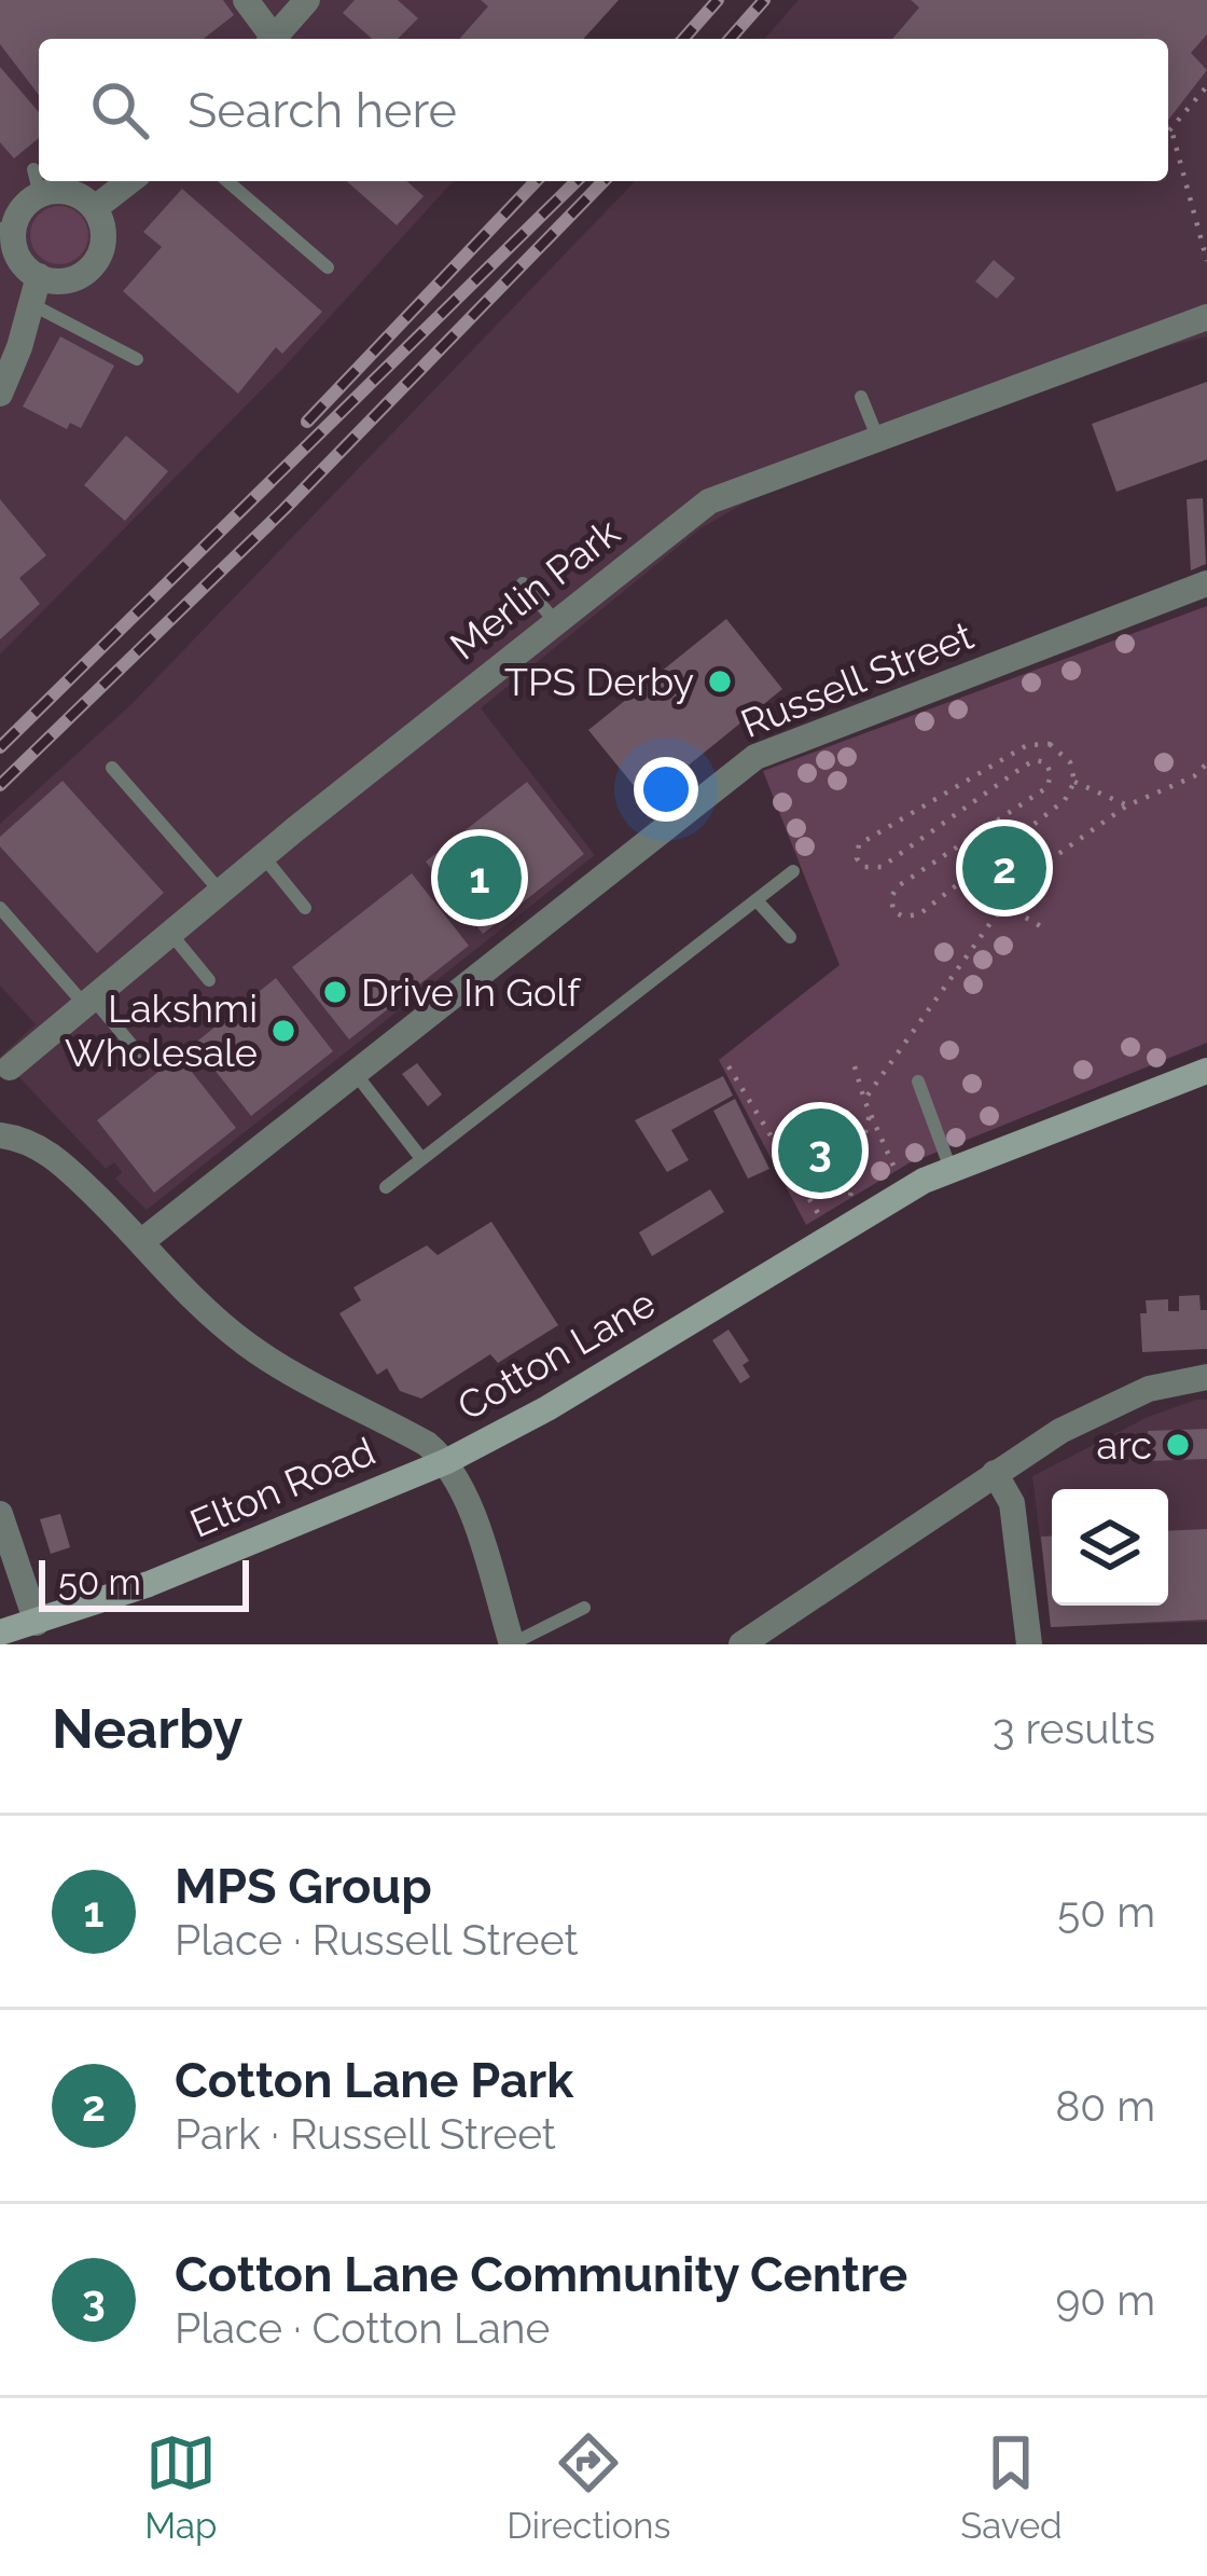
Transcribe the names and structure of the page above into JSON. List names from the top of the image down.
{
  "streets": {
    "street": [
      "Merlin Park",
      "Russell Street",
      "Cotton Lane",
      "Elton Road"
    ]
  },
  "crossings": [
    ["Russell Street", "Cotton Lane"],
    ["Cotton Lane", "Elton Road"]
  ],
  "places": [
    "TPS Derby",
    "Drive In Golf",
    "Lakshmi Wholesale",
    "arc"
  ],
  "scale_bar": "50 m",
  "page": {
    "search": "Search here",
    "pins": ["2", "1", "3"],
    "scale": "50 m",
    "heading": ["Nearby", "3 results"],
    "list": [
      {
        "mark": "1",
        "name": "MPS Group",
        "note": "Place · Russell Street",
        "value": "50 m"
      },
      {
        "mark": "2",
        "name": "Cotton Lane Park",
        "note": "Park · Russell Street",
        "value": "80 m"
      },
      {
        "mark": "3",
        "name": "Cotton Lane Community Centre",
        "note": "Place · Cotton Lane",
        "value": "90 m"
      }
    ],
    "nav": ["Map", "Directions", "Saved"]
  }
}
